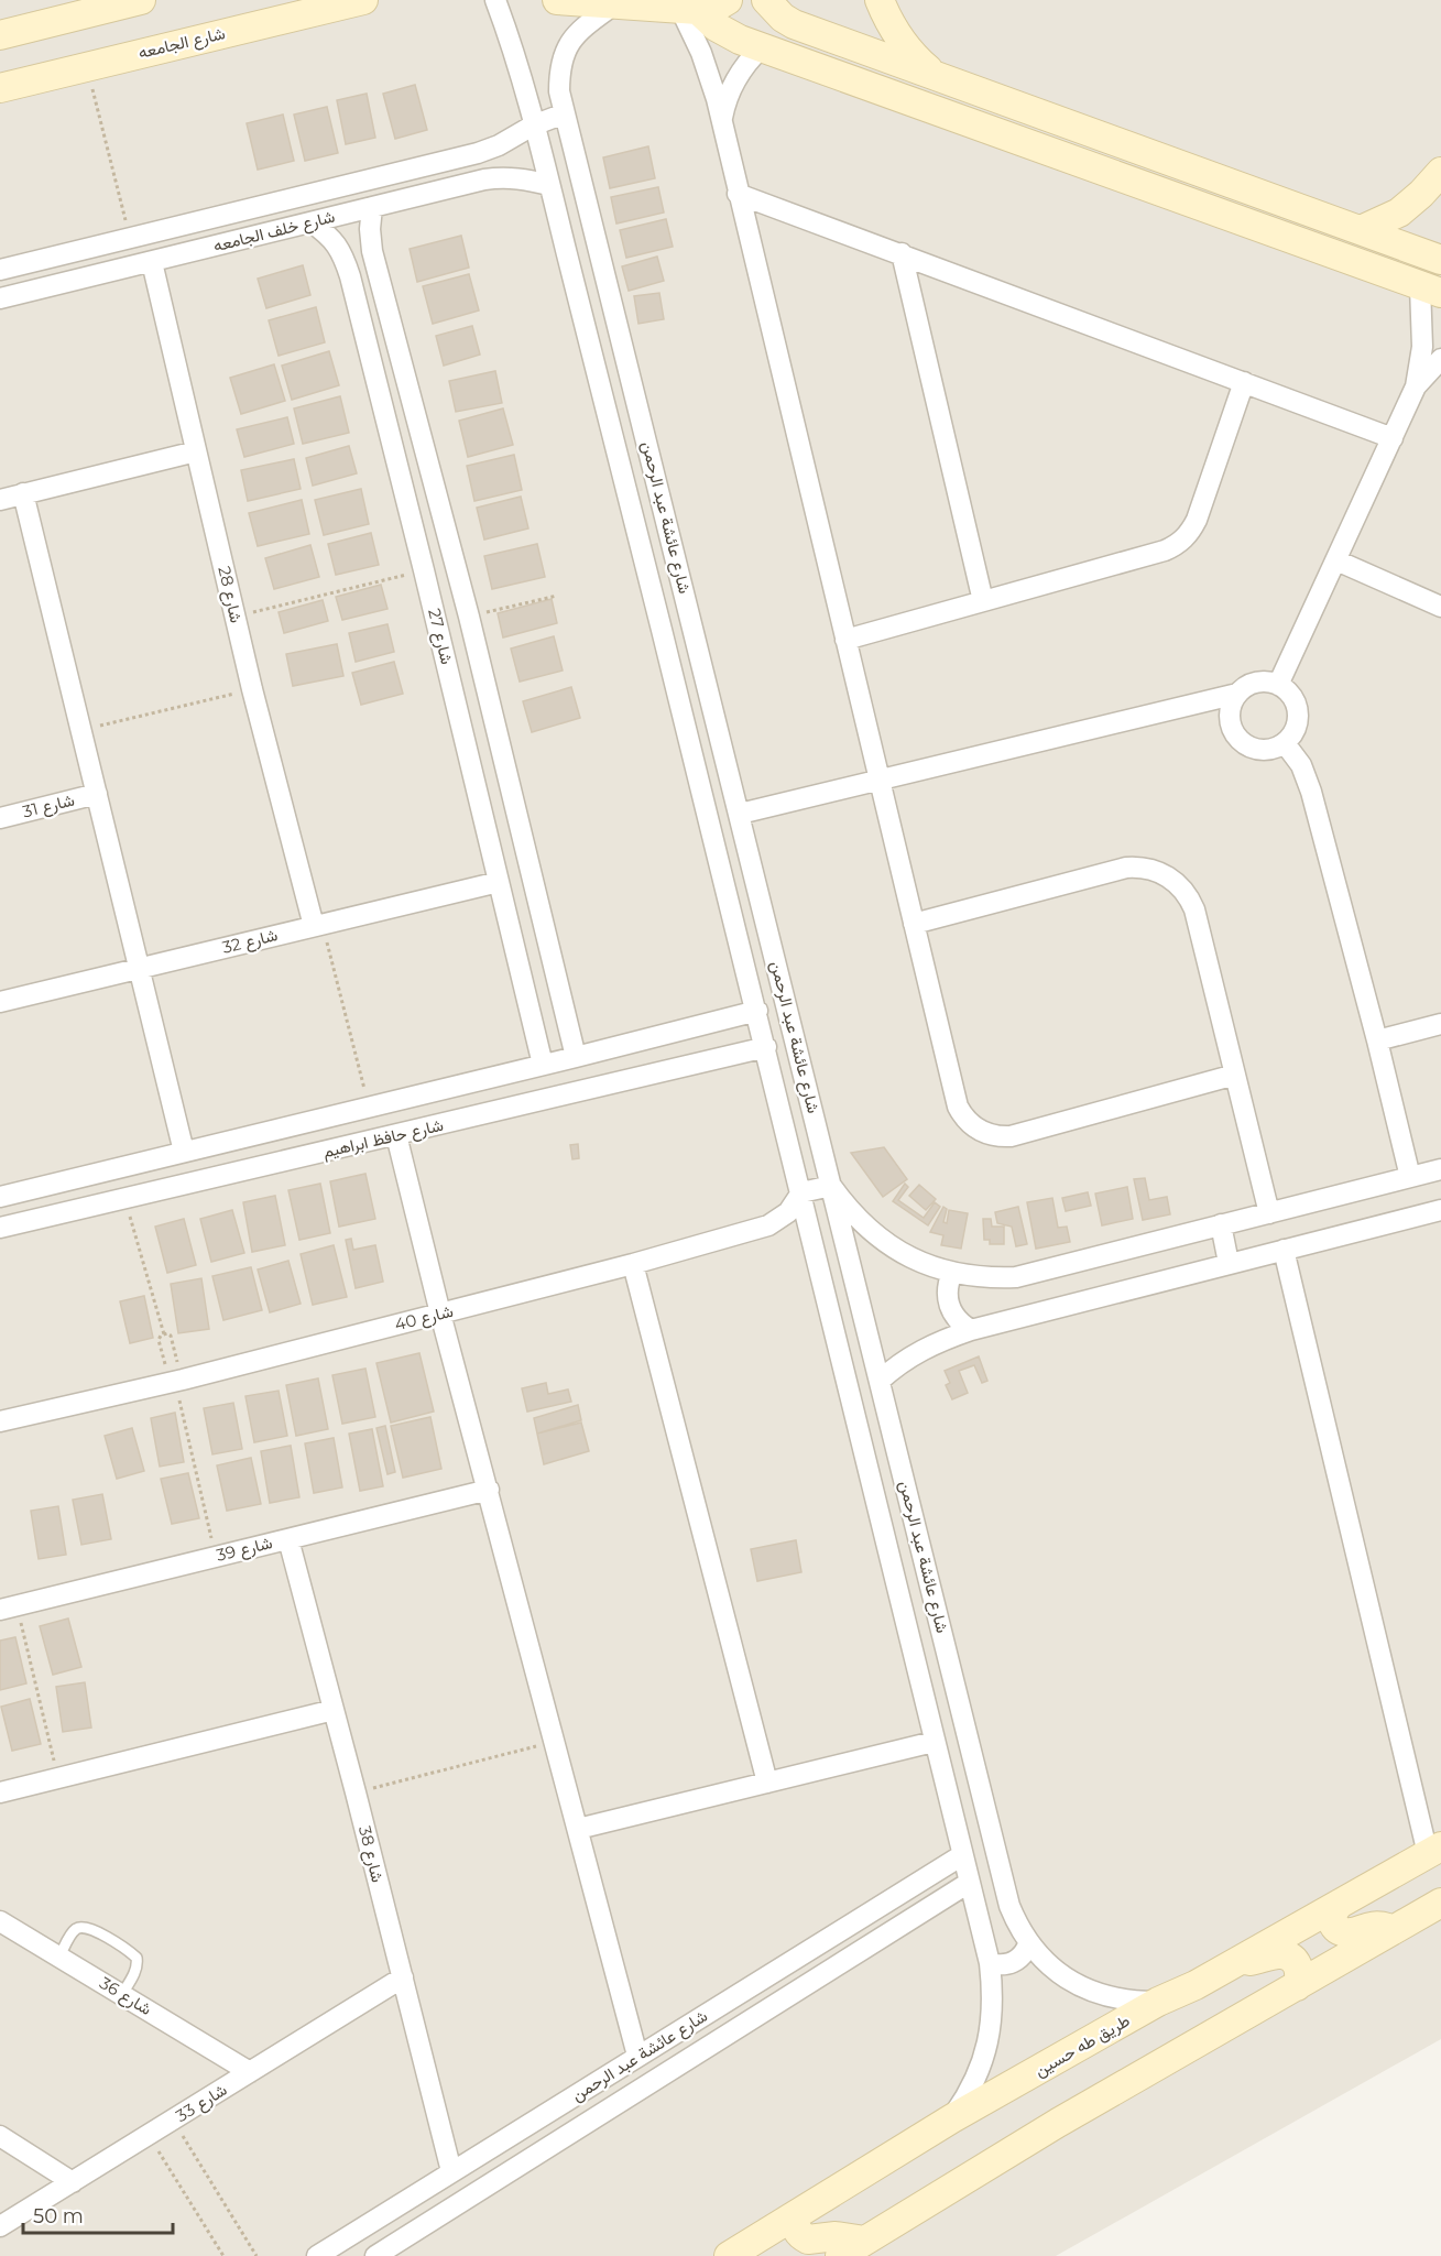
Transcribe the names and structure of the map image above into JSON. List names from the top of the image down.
{
  "streets": {
    "street": [
      "شارع الجامعه",
      "شارع خلف الجامعه",
      "شارع عائشة عبد الرحمن",
      "شارع 28",
      "شارع 27",
      "شارع 31",
      "شارع 32",
      "شارع حافظ ابراهيم",
      "شارع 40",
      "شارع 39",
      "شارع 38",
      "شارع 36",
      "طريق طه حسين",
      "شارع 33"
    ]
  },
  "crossings": [
    ["شارع خلف الجامعه", "شارع عائشة عبد الرحمن"],
    ["شارع خلف الجامعه", "شارع 28"],
    ["شارع خلف الجامعه", "شارع 27"],
    ["شارع عائشة عبد الرحمن", "شارع حافظ ابراهيم"],
    ["شارع عائشة عبد الرحمن", "شارع 40"],
    ["شارع عائشة عبد الرحمن", "شارع 38"],
    ["شارع عائشة عبد الرحمن", "طريق طه حسين"],
    ["شارع 28", "شارع 32"],
    ["شارع 27", "شارع 32"],
    ["شارع 27", "شارع حافظ ابراهيم"],
    ["شارع 39", "شارع 38"],
    ["شارع 38", "شارع 33"],
    ["شارع 36", "شارع 33"]
  ],
  "scale_bar": "50 m"
}
